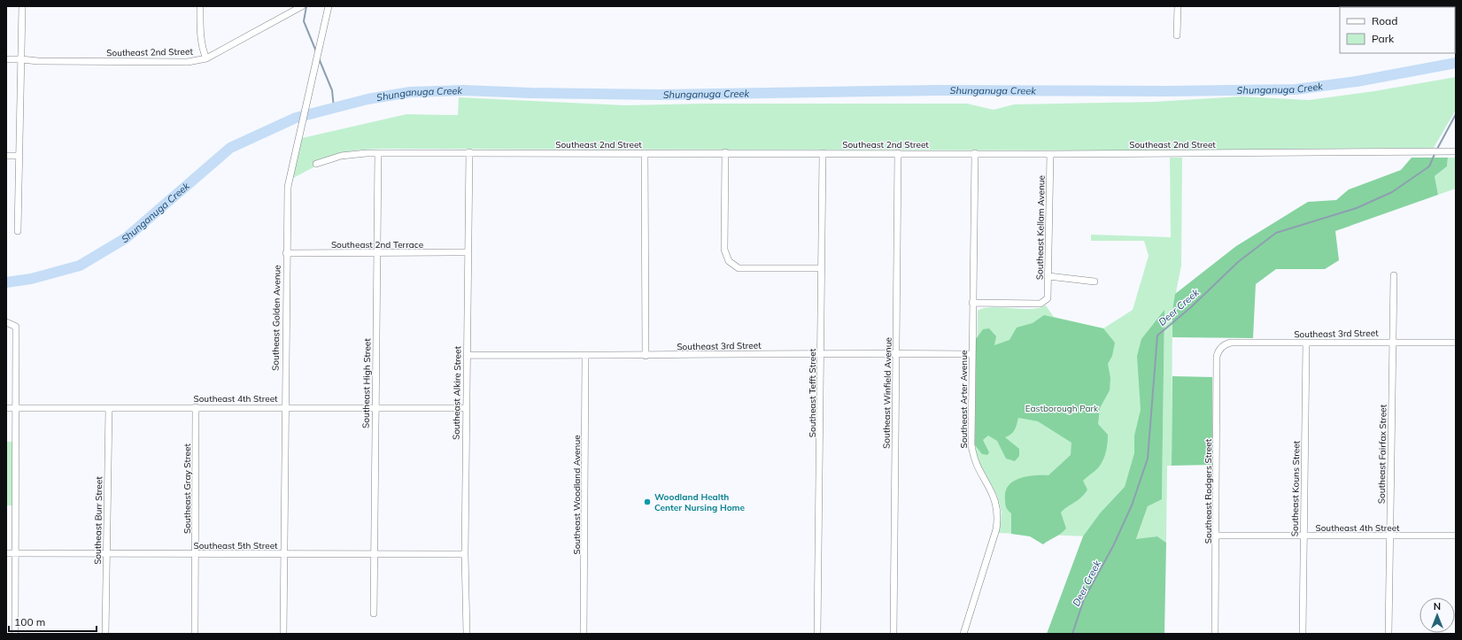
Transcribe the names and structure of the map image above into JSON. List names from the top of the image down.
{
  "streets": {
    "street": [
      "Southeast 2nd Street",
      "Southeast Kellam Avenue",
      "Southeast 2nd Terrace",
      "Southeast Golden Avenue",
      "Southeast 3rd Street",
      "Southeast High Street",
      "Southeast Alkire Street",
      "Southeast Tefft Street",
      "Southeast Winfield Avenue",
      "Southeast 4th Street",
      "Southeast Arter Avenue",
      "Southeast Fairfax Street",
      "Southeast Gray Street",
      "Southeast Kouns Street",
      "Southeast Rodgers Street",
      "Southeast Woodland Avenue",
      "Southeast Burr Street",
      "Southeast 5th Street"
    ]
  },
  "crossings": [
    ["Southeast 2nd Street", "Southeast Kellam Avenue"],
    ["Southeast 2nd Street", "Southeast High Street"],
    ["Southeast 2nd Street", "Southeast Alkire Street"],
    ["Southeast 2nd Street", "Southeast Tefft Street"],
    ["Southeast 2nd Street", "Southeast Winfield Avenue"],
    ["Southeast 2nd Street", "Southeast Arter Avenue"],
    ["Southeast Kellam Avenue", "Southeast Arter Avenue"],
    ["Southeast 2nd Terrace", "Southeast Golden Avenue"],
    ["Southeast 2nd Terrace", "Southeast High Street"],
    ["Southeast 2nd Terrace", "Southeast Alkire Street"],
    ["Southeast Golden Avenue", "Southeast 4th Street"],
    ["Southeast Golden Avenue", "Southeast 5th Street"],
    ["Southeast 3rd Street", "Southeast Alkire Street"],
    ["Southeast 3rd Street", "Southeast Tefft Street"],
    ["Southeast 3rd Street", "Southeast Winfield Avenue"],
    ["Southeast 3rd Street", "Southeast Arter Avenue"],
    ["Southeast 3rd Street", "Southeast Fairfax Street"],
    ["Southeast 3rd Street", "Southeast Kouns Street"],
    ["Southeast 3rd Street", "Southeast Rodgers Street"],
    ["Southeast 3rd Street", "Southeast Woodland Avenue"],
    ["Southeast High Street", "Southeast 4th Street"],
    ["Southeast High Street", "Southeast 5th Street"],
    ["Southeast Alkire Street", "Southeast 4th Street"],
    ["Southeast Alkire Street", "Southeast 5th Street"],
    ["Southeast 4th Street", "Southeast Fairfax Street"],
    ["Southeast 4th Street", "Southeast Gray Street"],
    ["Southeast 4th Street", "Southeast Kouns Street"],
    ["Southeast 4th Street", "Southeast Rodgers Street"],
    ["Southeast 4th Street", "Southeast Burr Street"],
    ["Southeast Gray Street", "Southeast 5th Street"],
    ["Southeast Burr Street", "Southeast 5th Street"]
  ],
  "water": ["Shunganuga Creek", "Deer Creek"],
  "parks": ["Eastborough Park"],
  "places": ["Woodland Health Center Nursing Home"],
  "legend": ["Road", "Park"],
  "scale_bar": "100 m",
  "north": "top"
}
